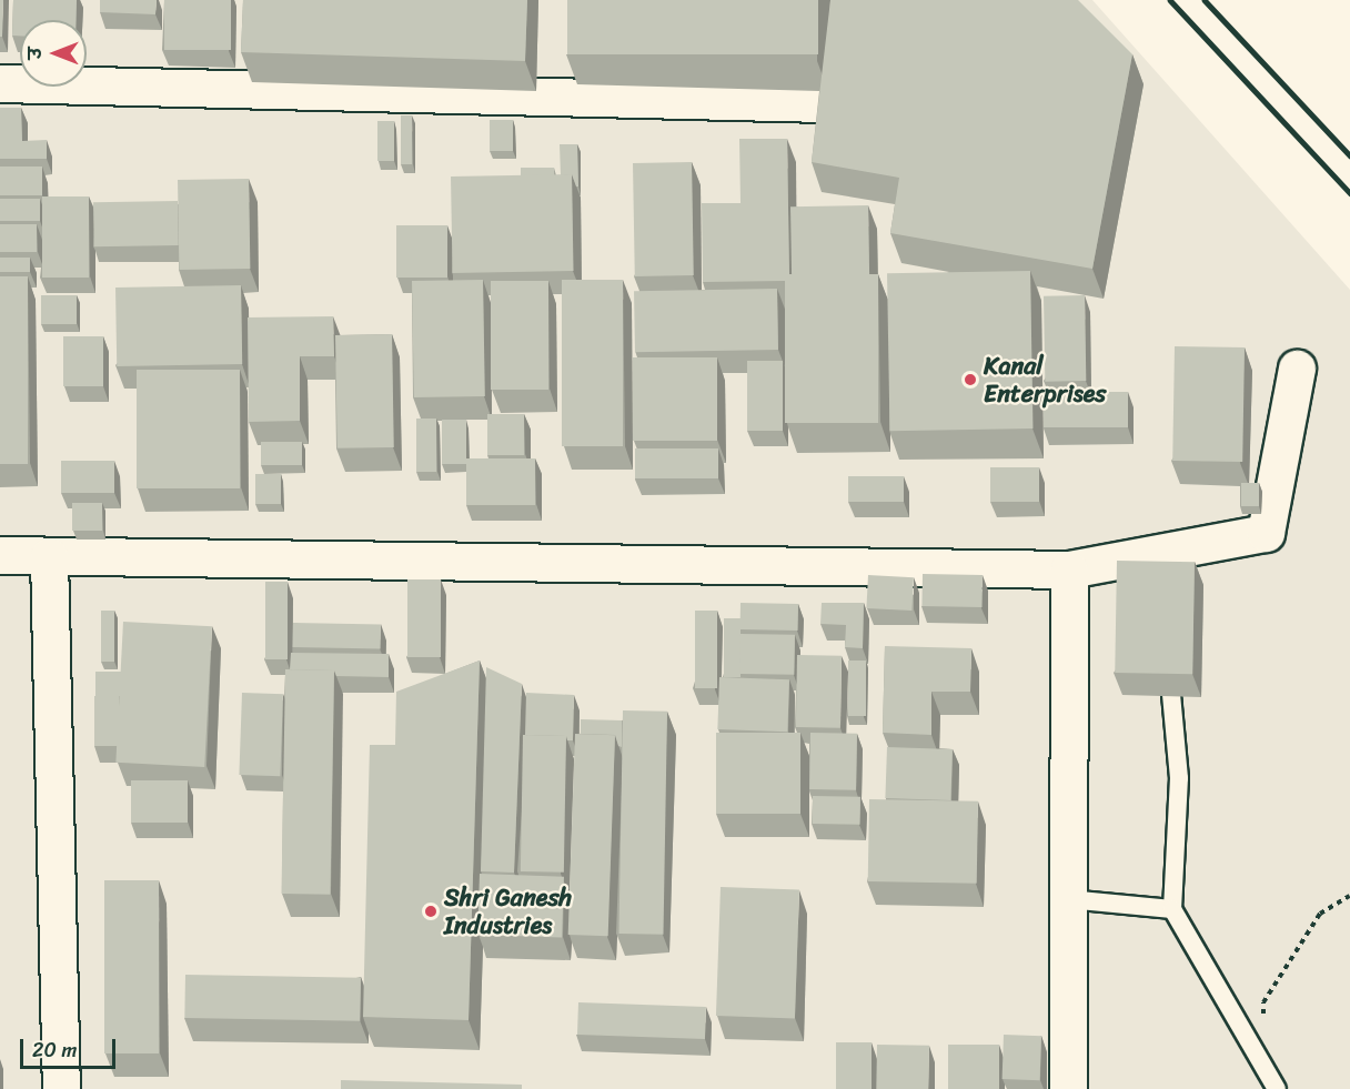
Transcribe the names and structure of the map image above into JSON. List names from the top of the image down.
{
  "places": ["Kanal Enterprises", "Shri Ganesh Industries"],
  "scale_bar": "20 m",
  "north": "left"
}
